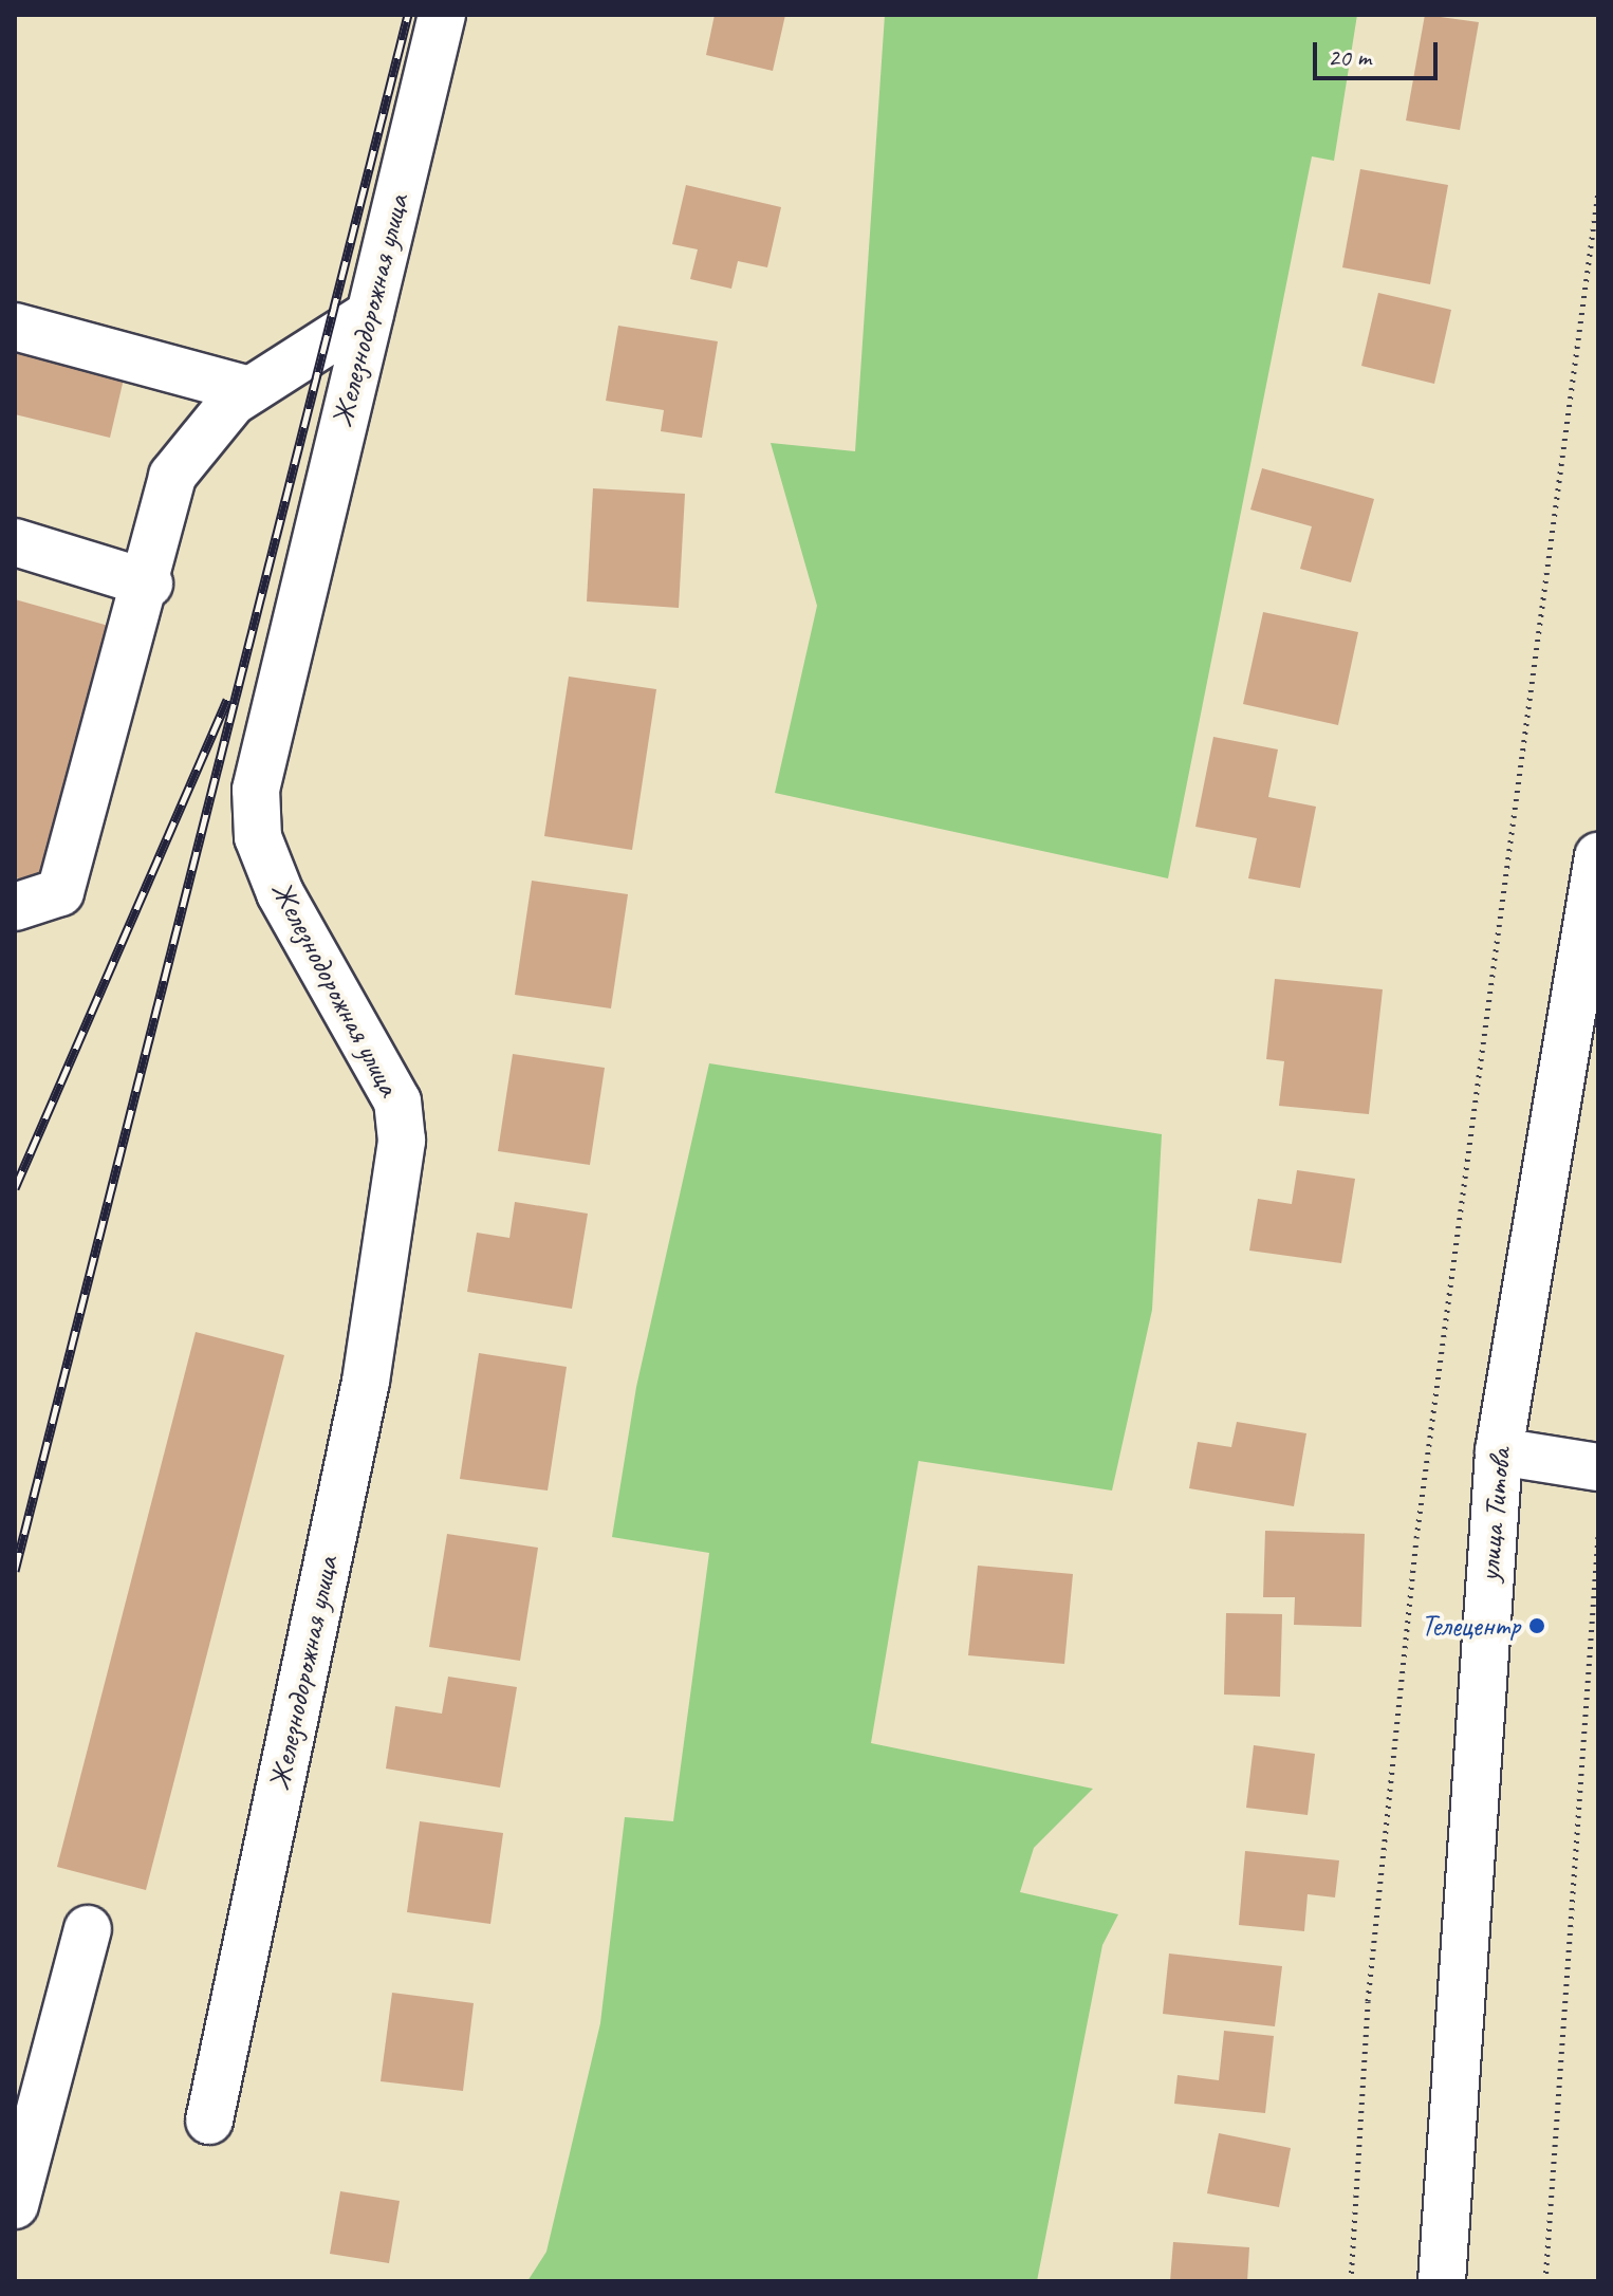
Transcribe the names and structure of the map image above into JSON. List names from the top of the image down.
{
  "streets": {
    "street": ["Железнодорожная улица", "улица Титова"]
  },
  "places": ["Телецентр"],
  "scale_bar": "20 m"
}
